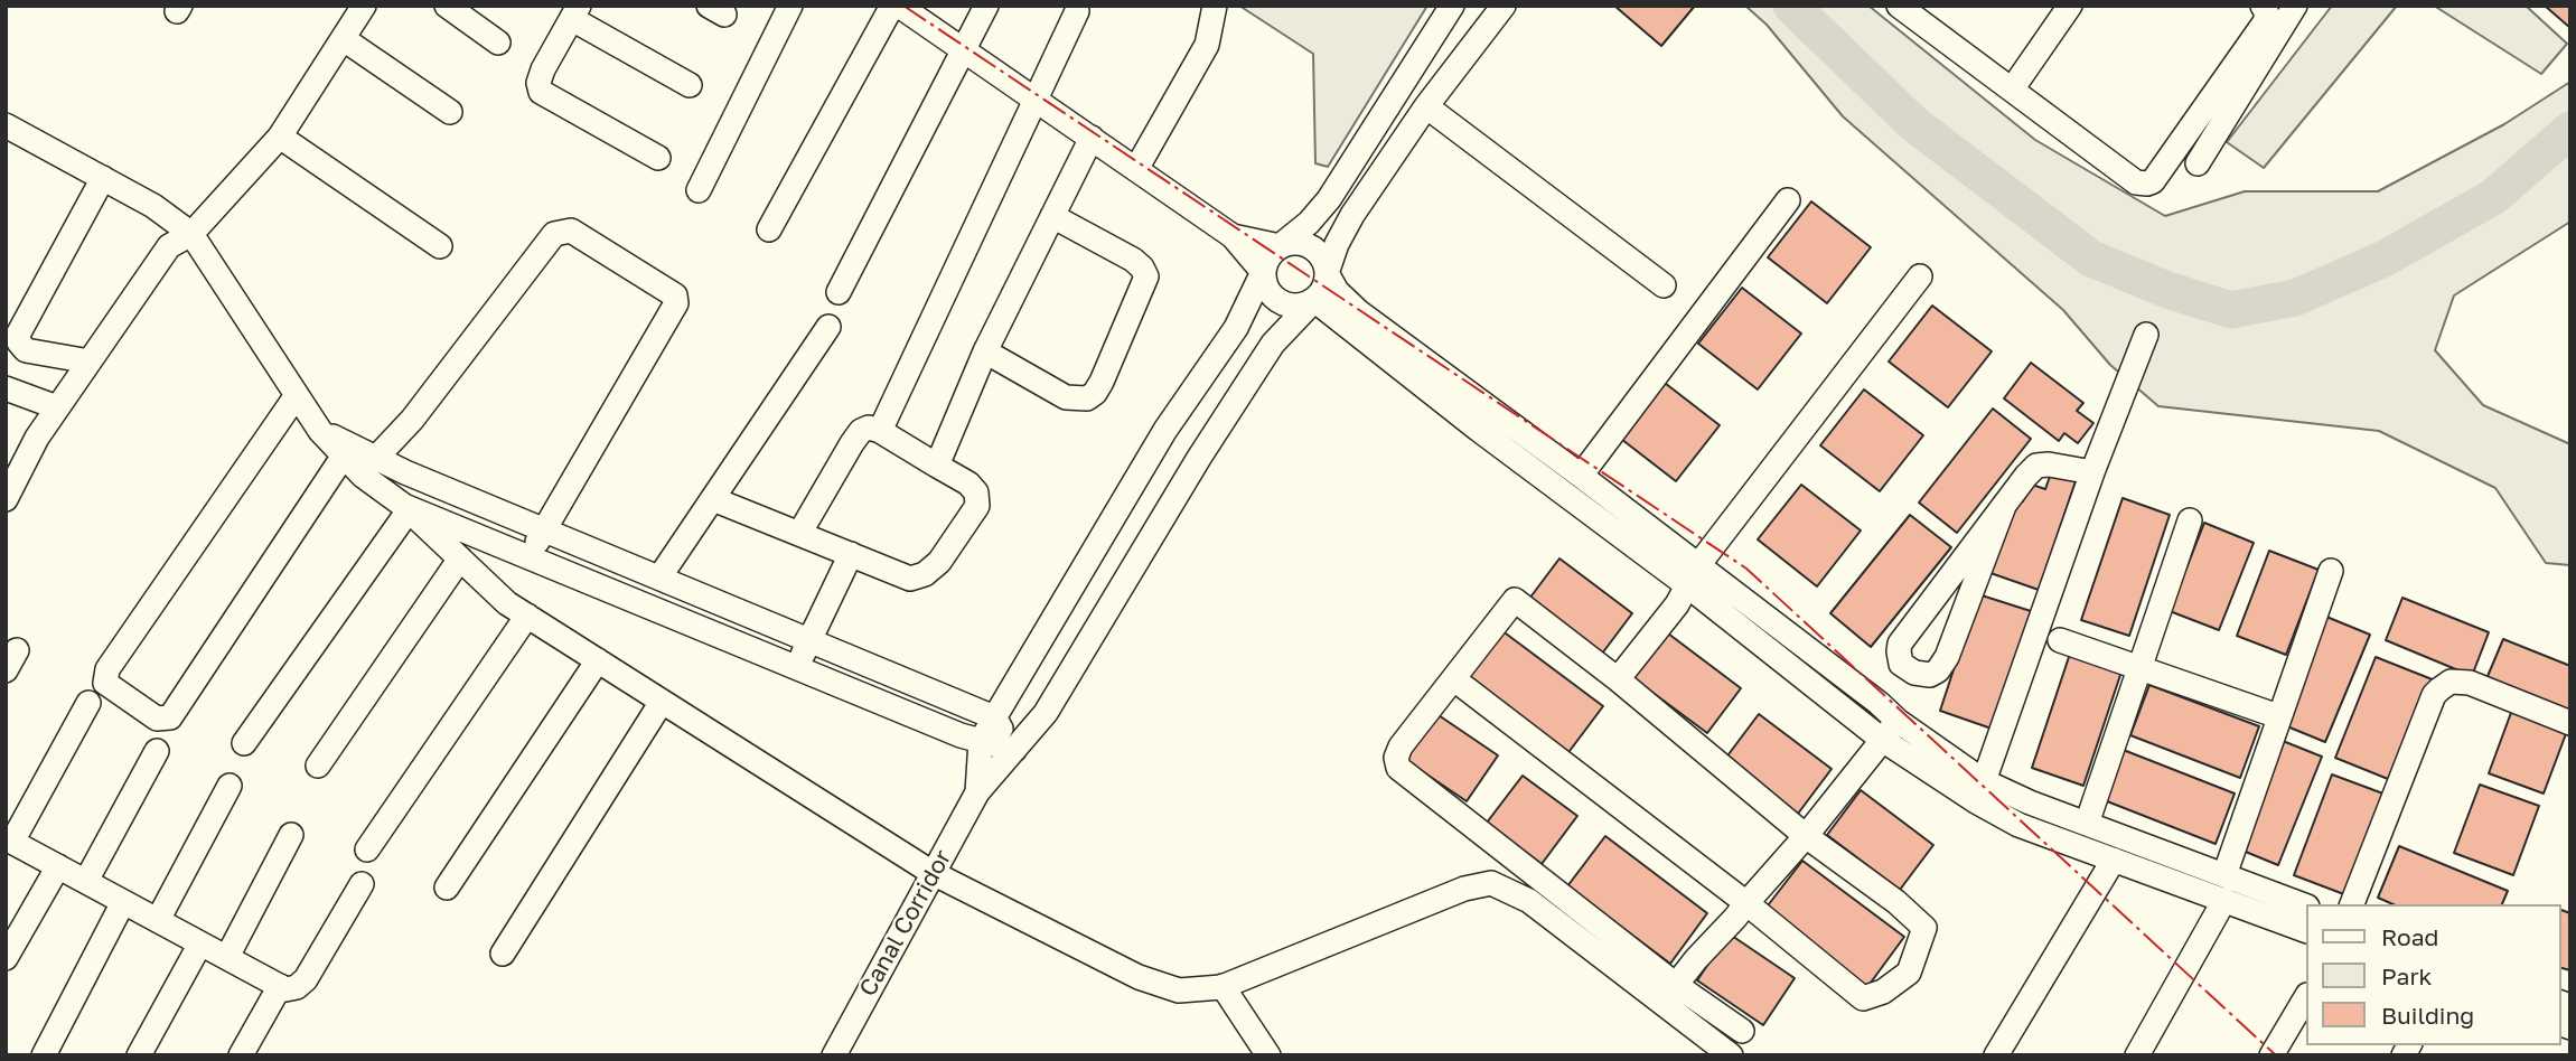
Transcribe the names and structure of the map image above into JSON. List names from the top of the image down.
{
  "streets": {
    "street": ["Canal Corridor"]
  },
  "legend": ["Road", "Park", "Building"]
}
